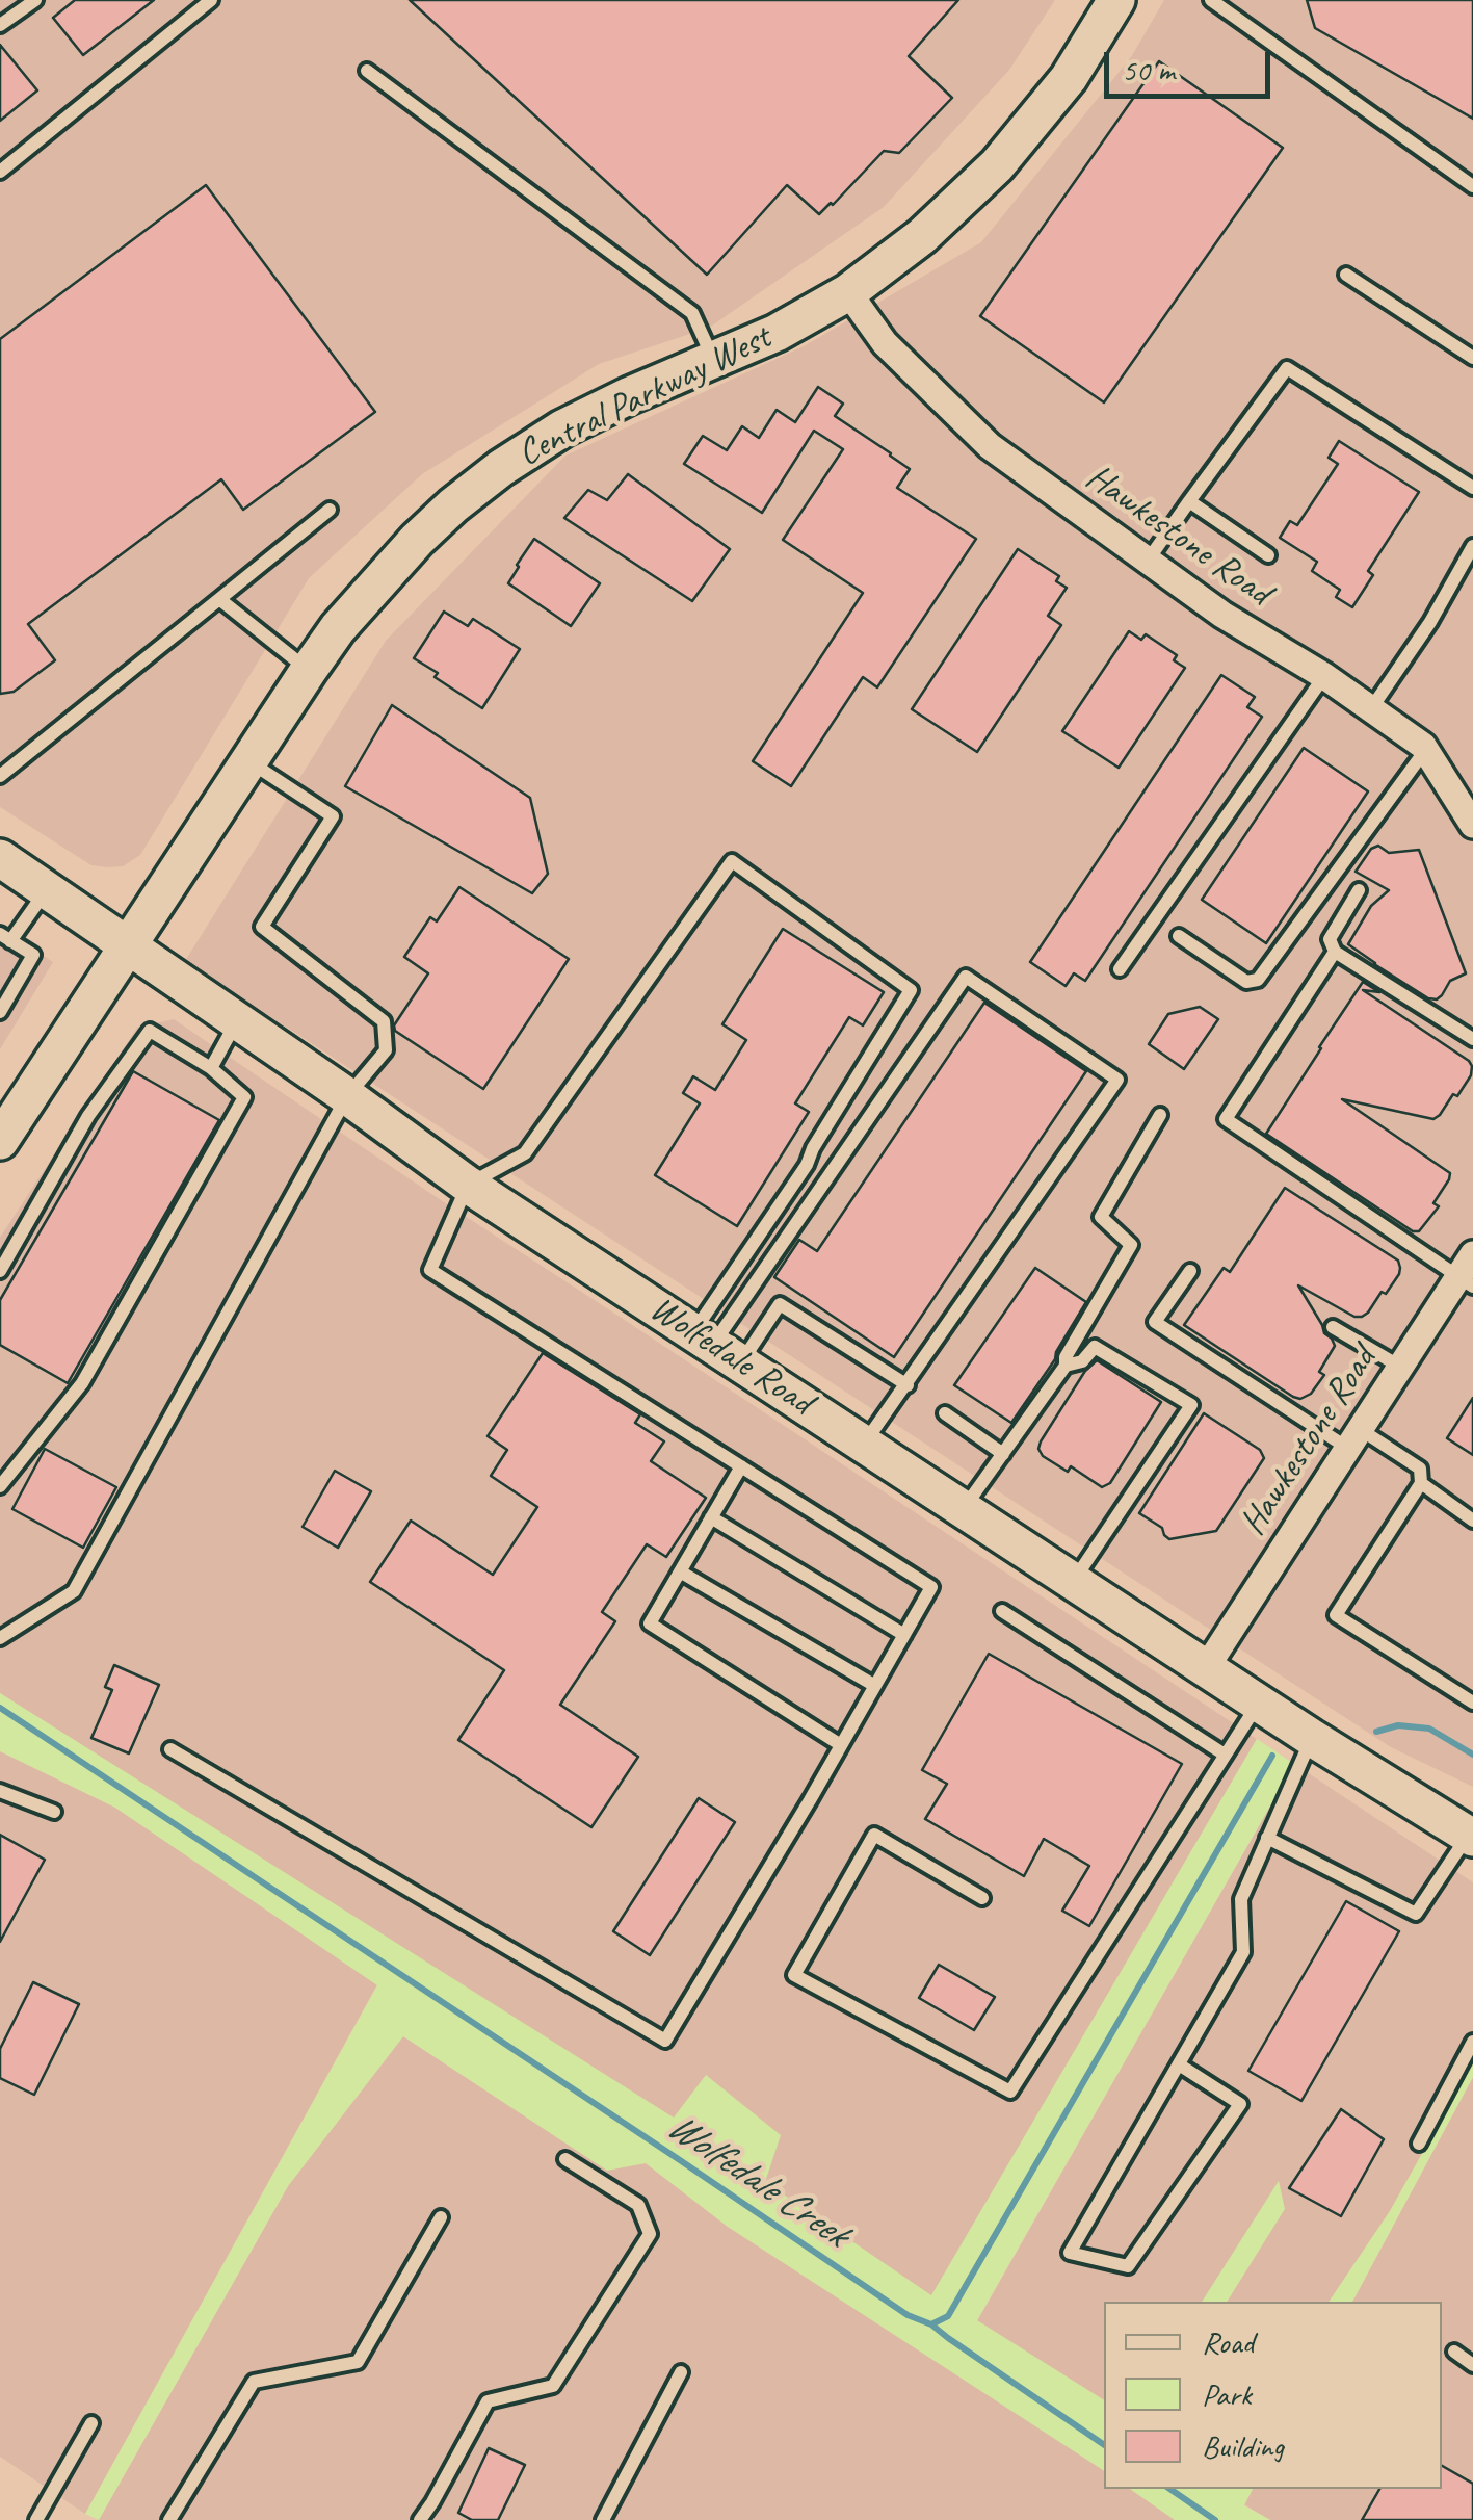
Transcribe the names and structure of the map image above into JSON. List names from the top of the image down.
{
  "streets": {
    "street": ["Central Parkway West", "Hawkestone Road", "Wolfedale Road"]
  },
  "crossings": [
    ["Central Parkway West", "Hawkestone Road"],
    ["Central Parkway West", "Wolfedale Road"],
    ["Hawkestone Road", "Wolfedale Road"]
  ],
  "water": ["Wolfedale Creek"],
  "legend": ["Road", "Park", "Building"],
  "scale_bar": "50 m"
}
